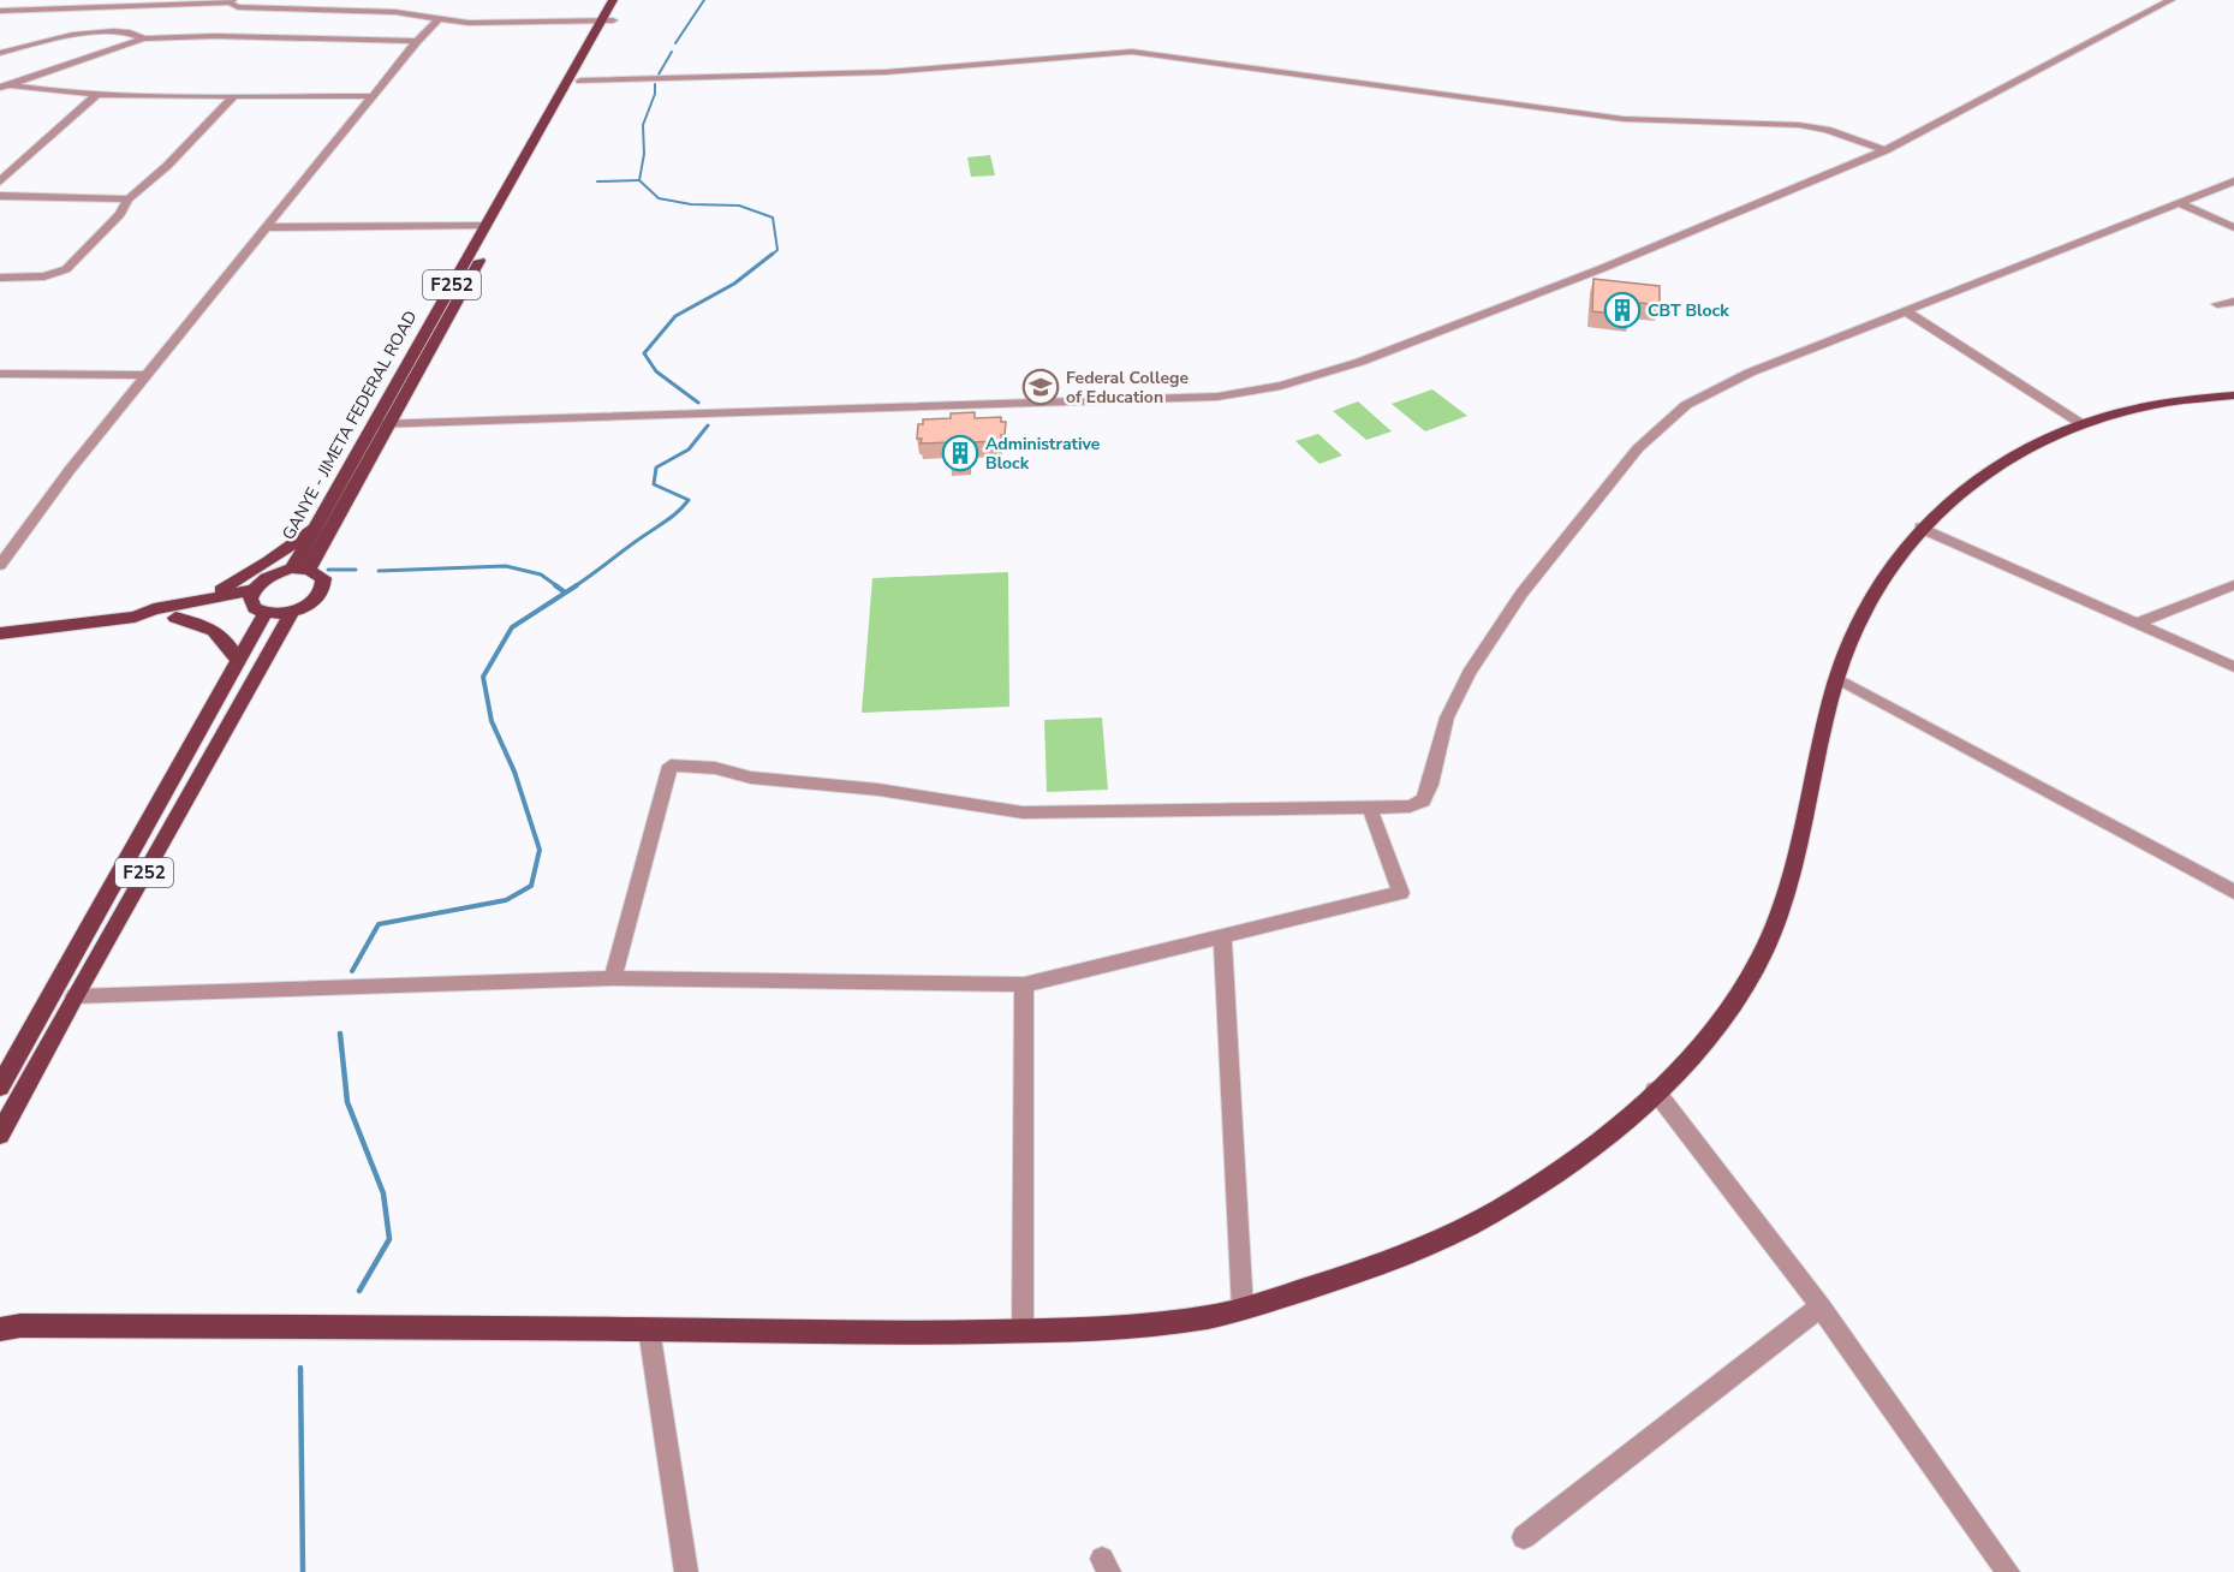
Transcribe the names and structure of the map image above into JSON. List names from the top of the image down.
{
  "streets": {
    "main road": ["F252", "GANYE - JIMETA FEDERAL ROAD"]
  },
  "places": {
    "building": ["CBT Block", "Administrative Block"],
    "school or university": ["Federal College of Education"]
  }
}
